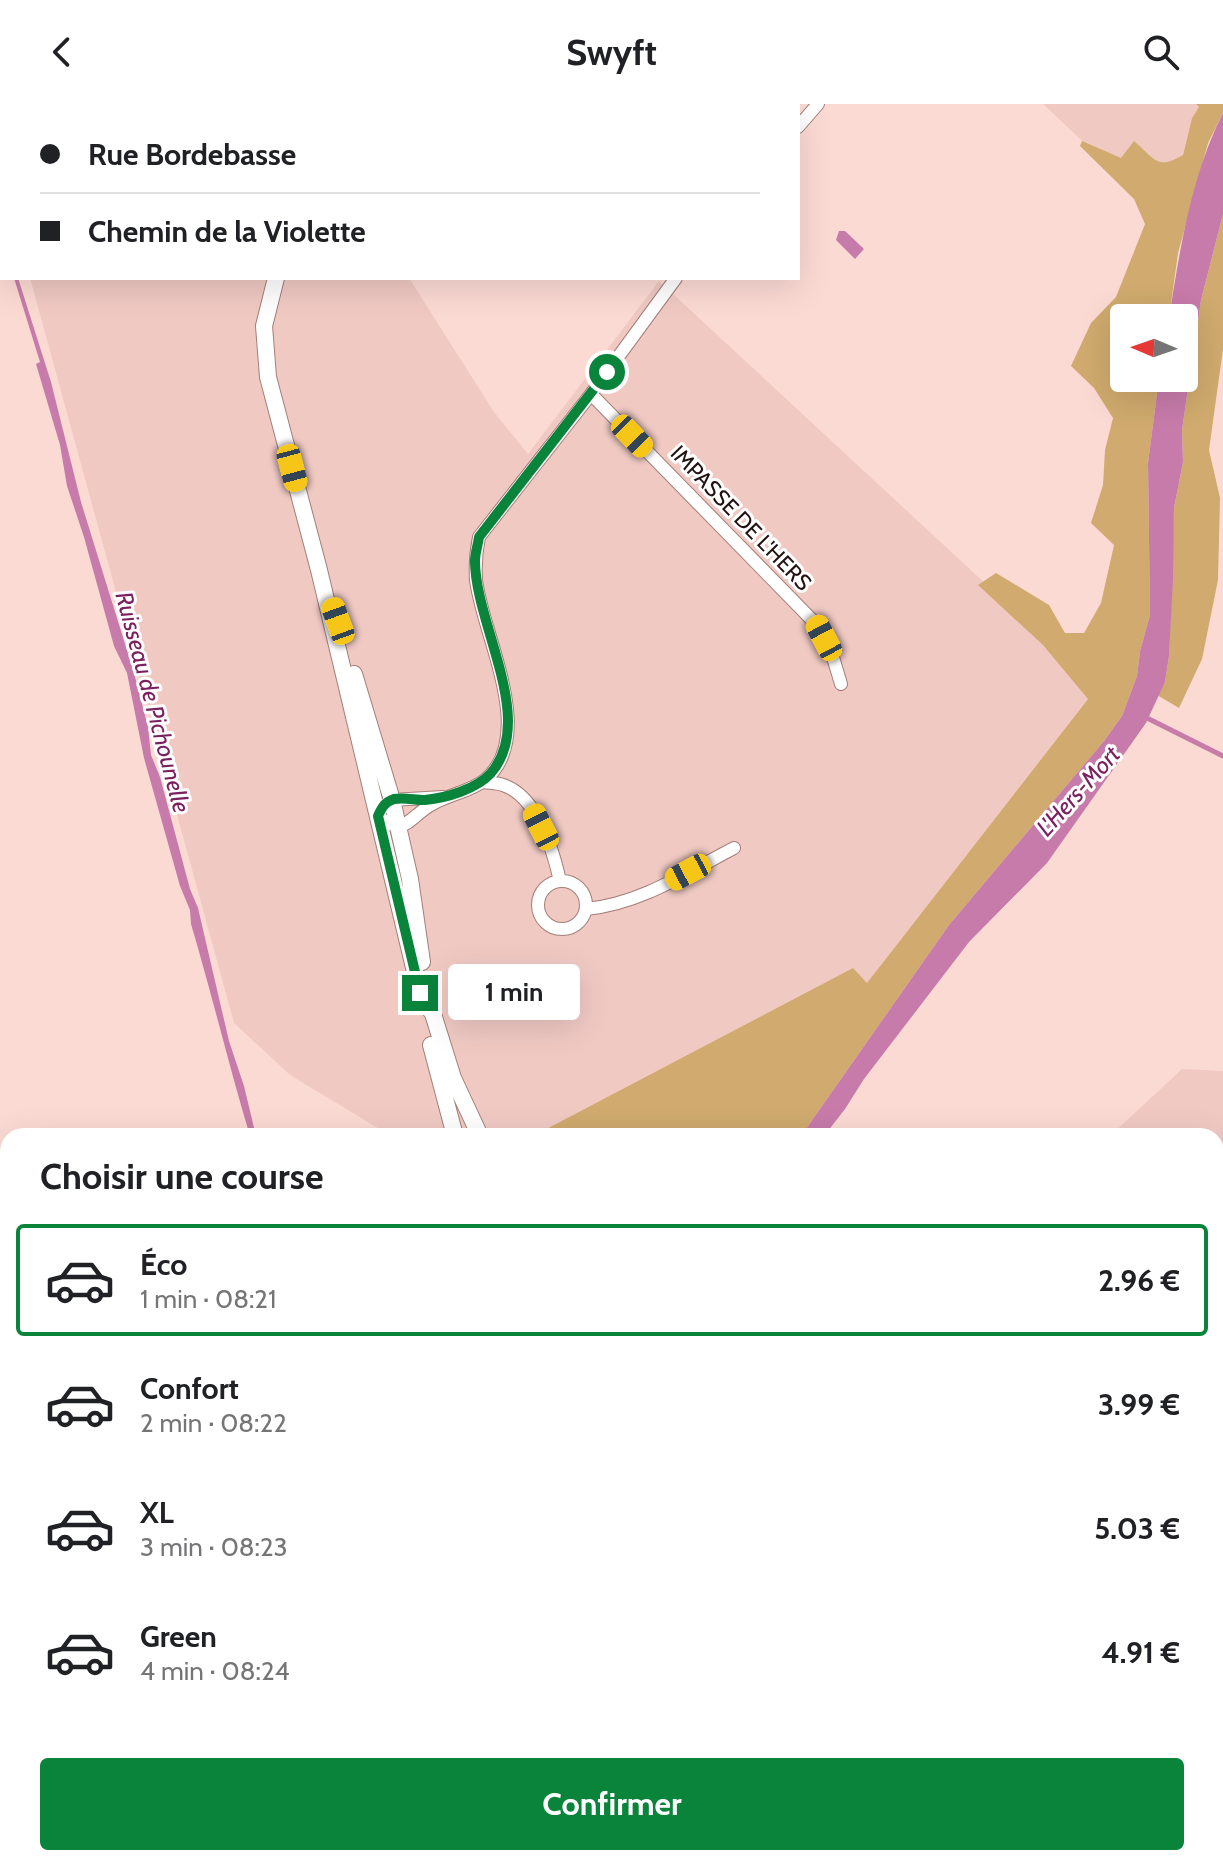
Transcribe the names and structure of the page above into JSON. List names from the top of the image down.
{
  "streets": {
    "street": ["IMPASSE DE L'HERS"]
  },
  "water": ["Ruisseau de Pichounelle", "L'Hers-Mort"],
  "north": "left",
  "page": {
    "header": "Swyft",
    "banner": ["Rue Bordebasse", "Chemin de la Violette"],
    "bubble": "1 min",
    "heading": "Choisir une course",
    "list": [
      {
        "name": "Éco",
        "note": "1 min · 08:21",
        "value": "2.96 €"
      },
      {
        "name": "Confort",
        "note": "2 min · 08:22",
        "value": "3.99 €"
      },
      {
        "name": "XL",
        "note": "3 min · 08:23",
        "value": "5.03 €"
      },
      {
        "name": "Green",
        "note": "4 min · 08:24",
        "value": "4.91 €"
      }
    ],
    "buttons": "Confirmer"
  }
}
